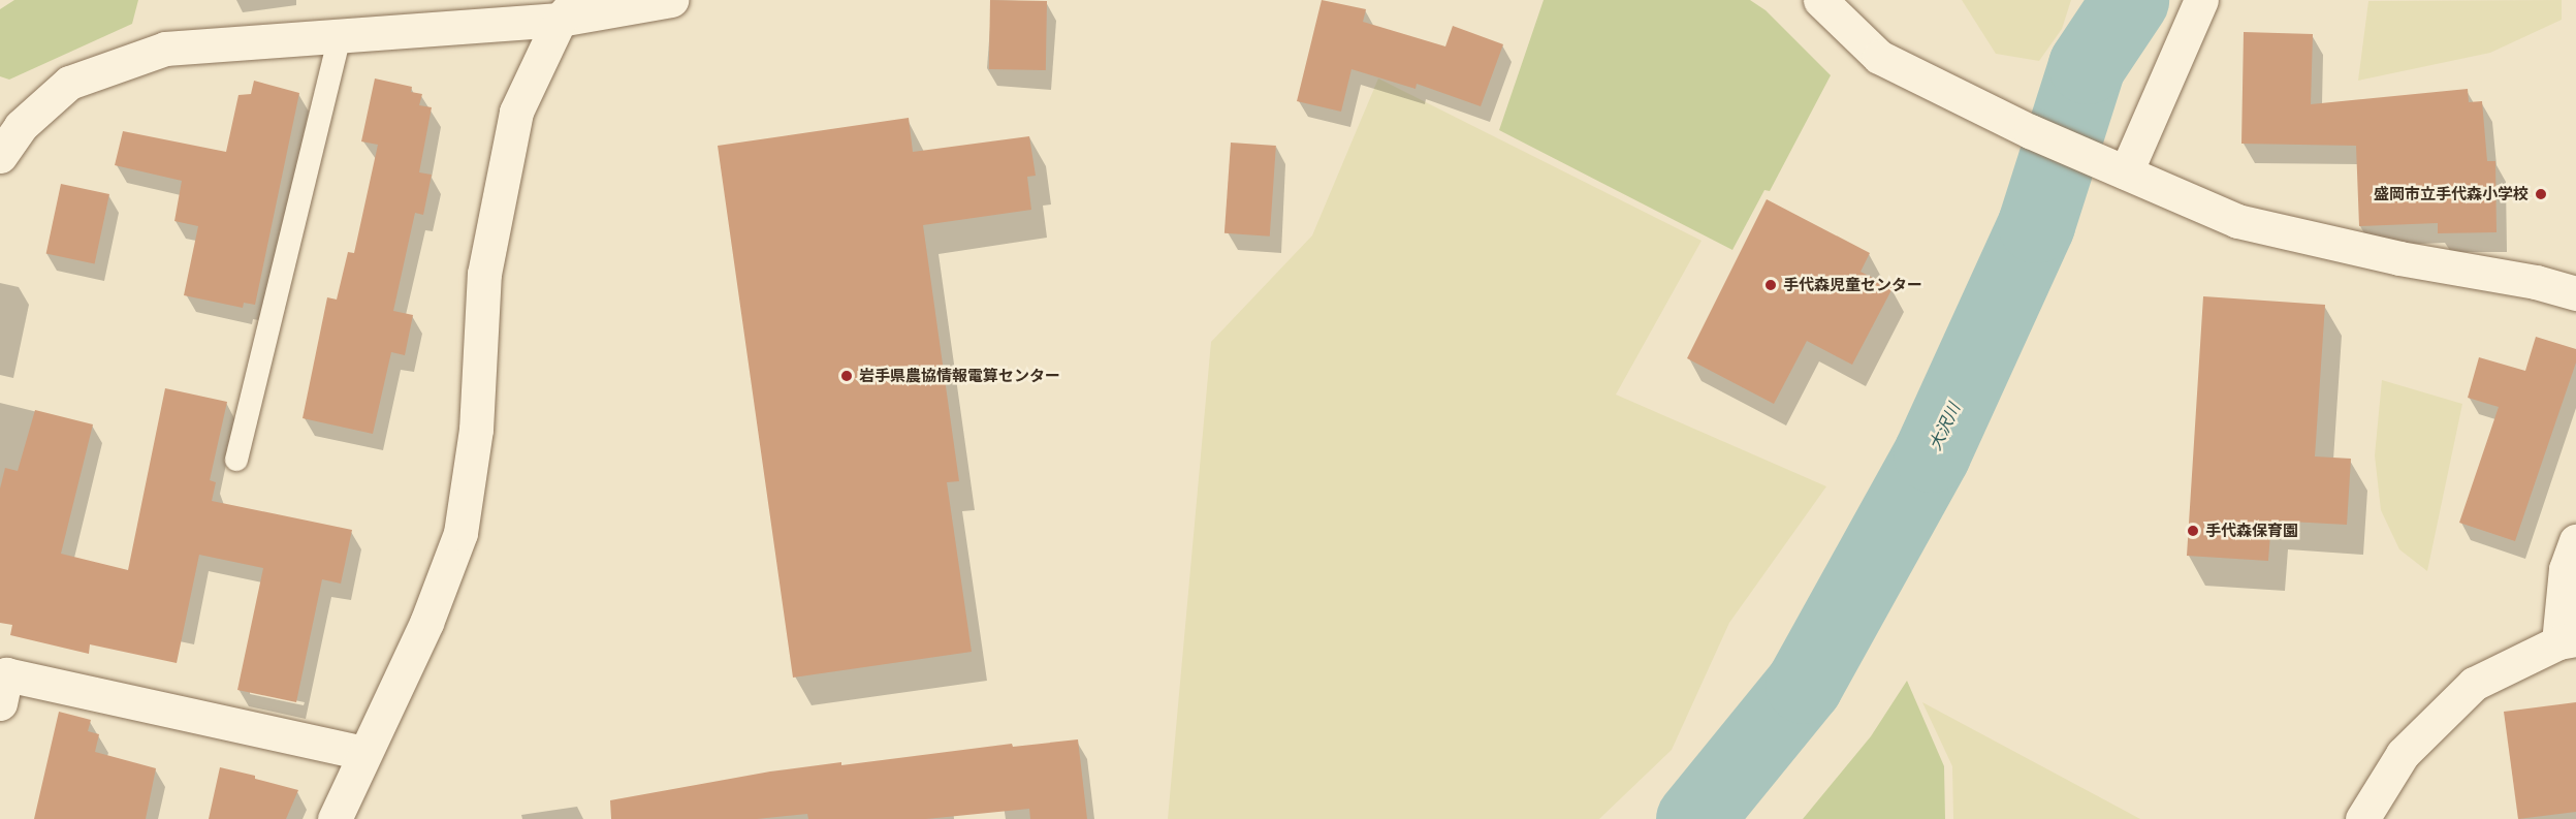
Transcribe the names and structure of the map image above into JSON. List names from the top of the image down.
{
  "water": ["大沢川"],
  "places": [
    "盛岡市立手代森小学校",
    "手代森児童センター",
    "岩手県農協情報電算センター",
    "手代森保育園"
  ]
}
